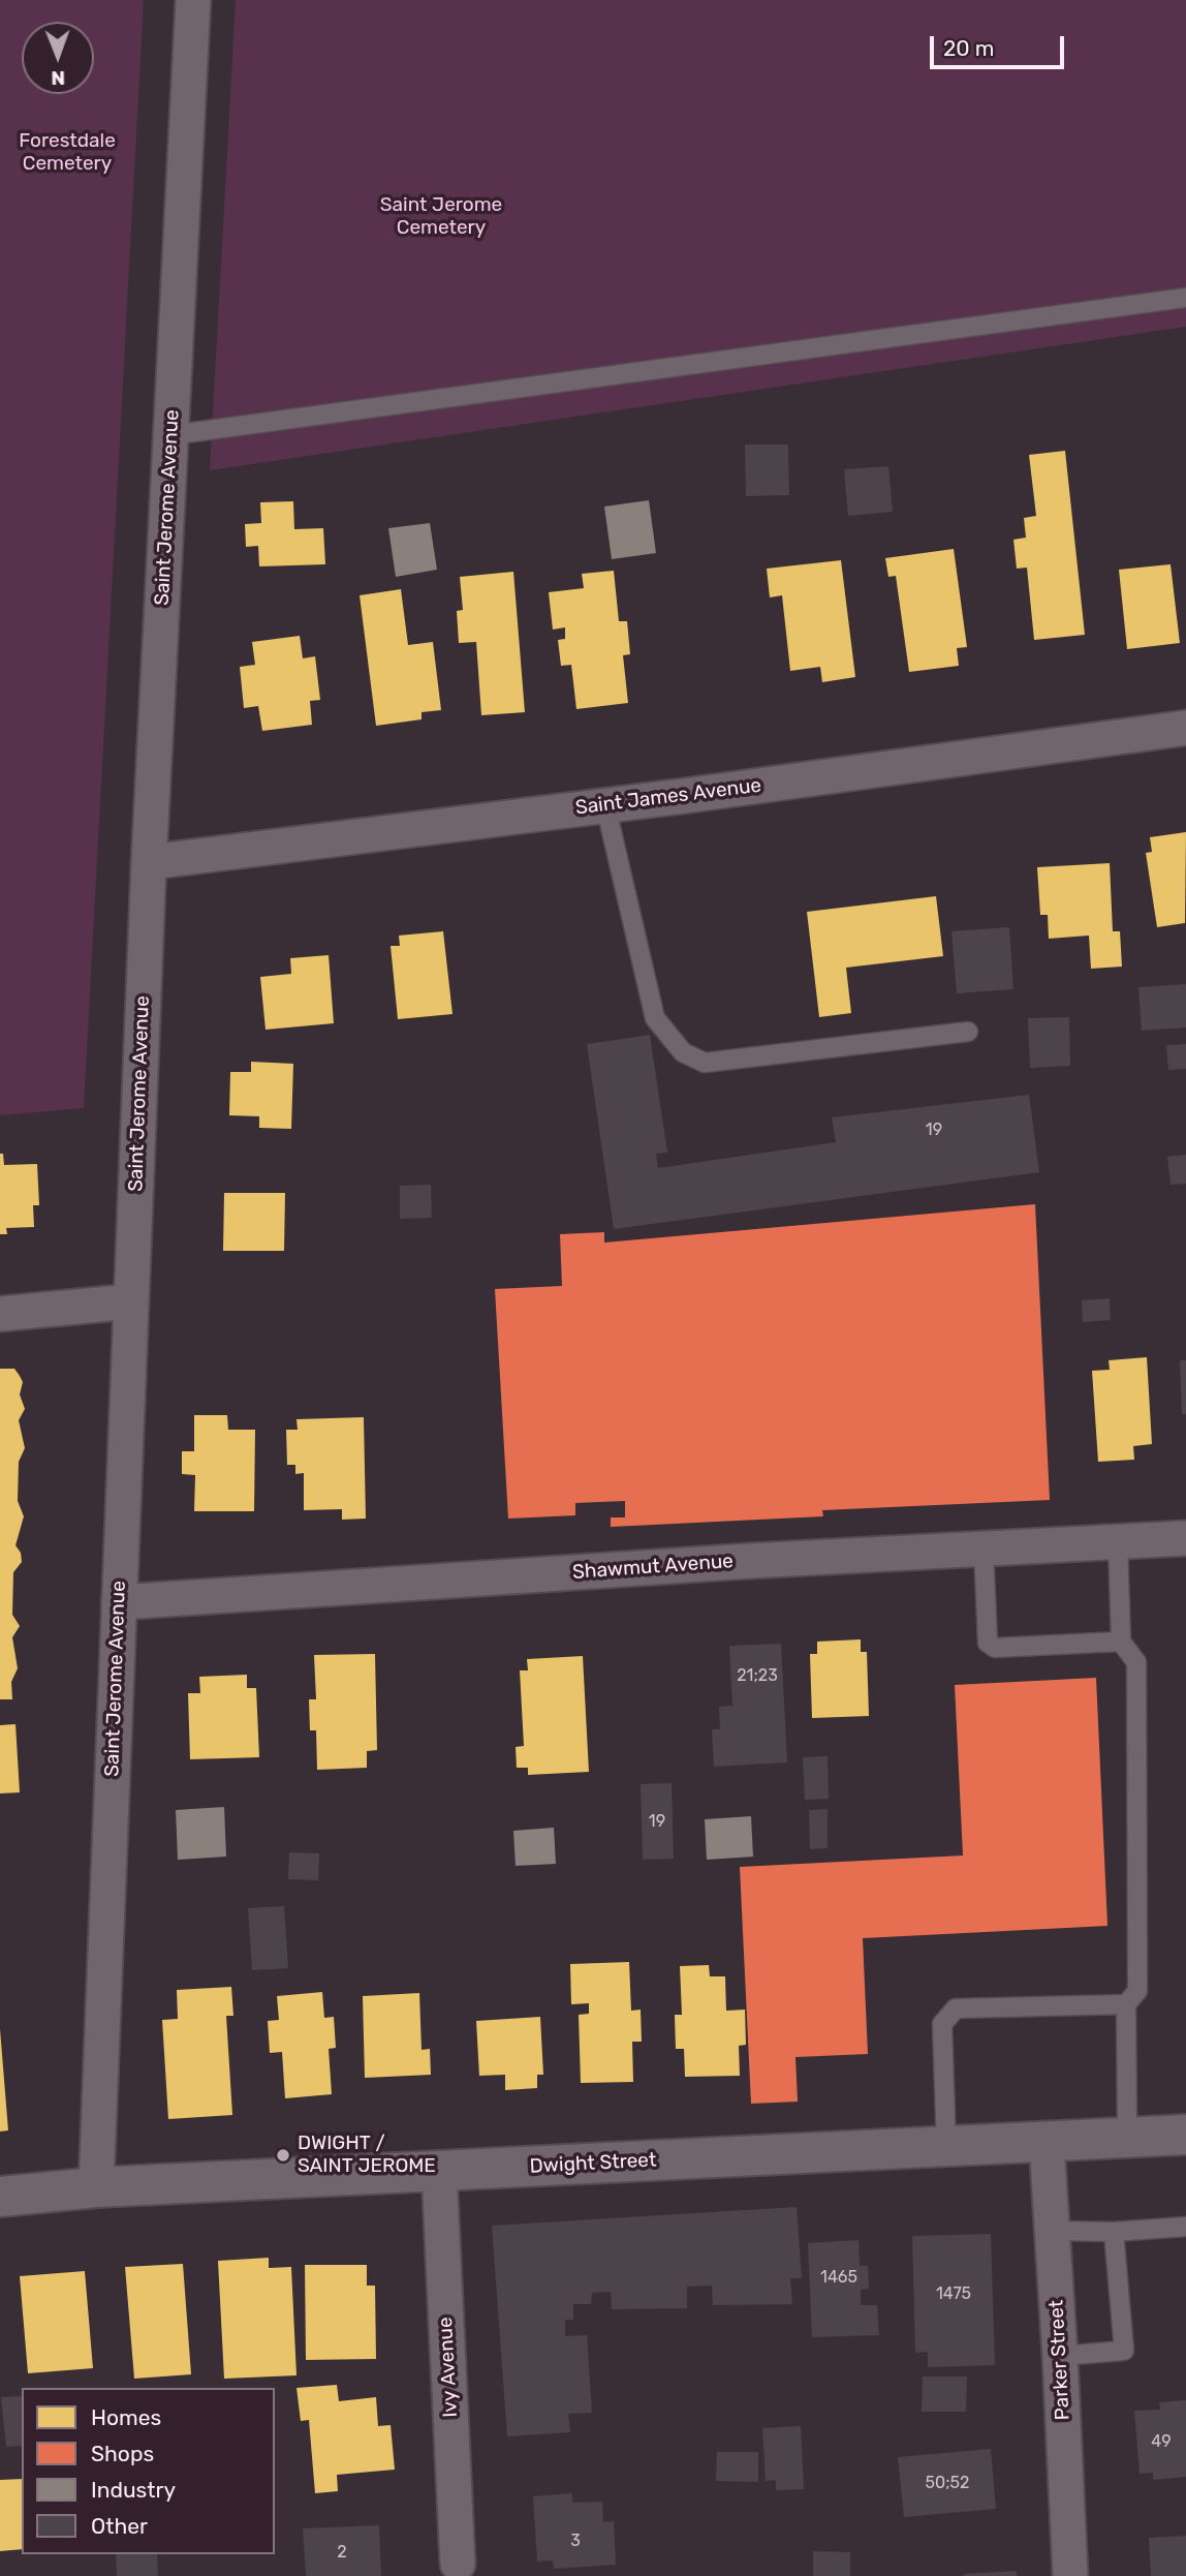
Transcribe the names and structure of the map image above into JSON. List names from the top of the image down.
{
  "streets": {
    "main road": ["Dwight Street"],
    "street": [
      "Saint Jerome Avenue",
      "Saint James Avenue",
      "Shawmut Avenue",
      "Parker Street",
      "Ivy Avenue"
    ]
  },
  "crossings": [
    ["Saint Jerome Avenue", "Saint James Avenue"],
    ["Saint Jerome Avenue", "Shawmut Avenue"],
    ["Saint Jerome Avenue", "Dwight Street"],
    ["Dwight Street", "Parker Street"],
    ["Dwight Street", "Ivy Avenue"]
  ],
  "parks": ["Forestdale Cemetery", "Saint Jerome Cemetery"],
  "places": ["DWIGHT / SAINT JEROME"],
  "house_numbers": [
    "19",
    "21;23",
    "19",
    "1465",
    "1475",
    "49",
    "50;52",
    "3",
    "2"
  ],
  "legend": [
    "Homes",
    "Shops",
    "Industry",
    "Other"
  ],
  "scale_bar": "20 m",
  "north": "bottom"
}
